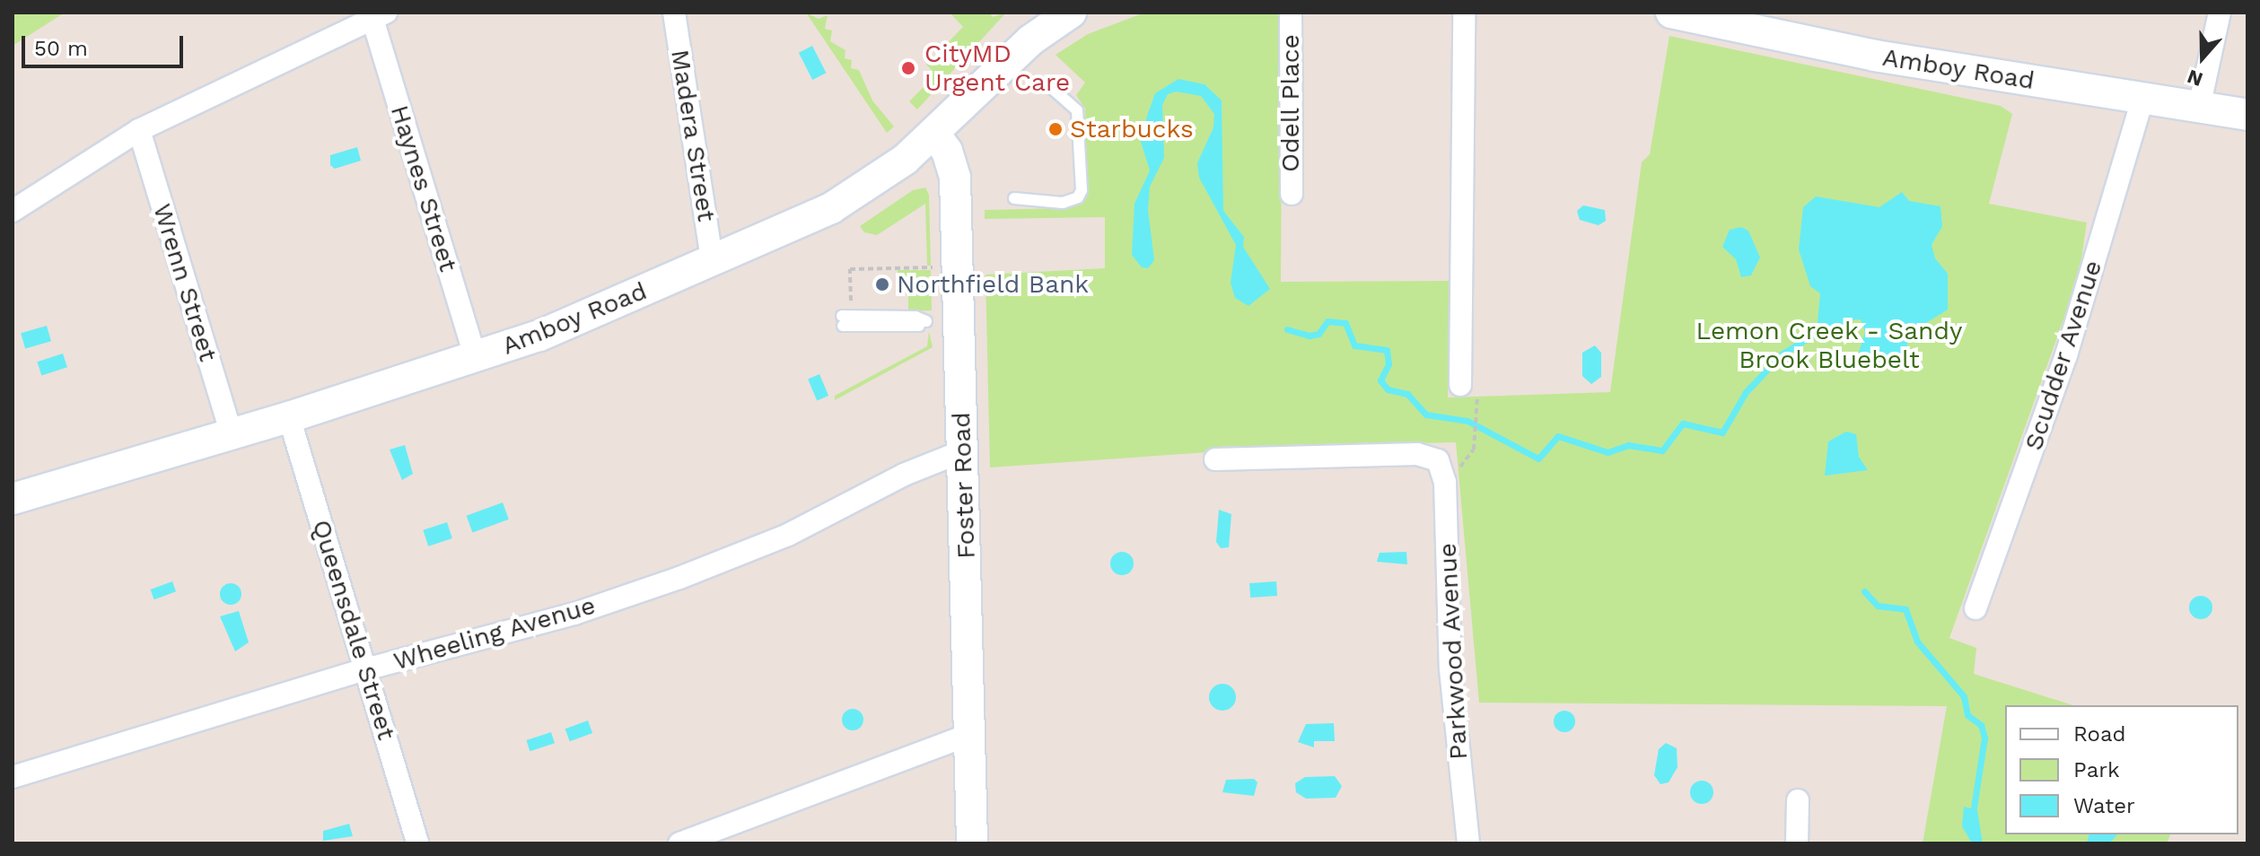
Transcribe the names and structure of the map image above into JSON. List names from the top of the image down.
{
  "streets": {
    "main road": ["Amboy Road", "Foster Road"],
    "street": [
      "Odell Place",
      "Madera Street",
      "Haynes Street",
      "Wrenn Street",
      "Scudder Avenue",
      "Queensdale Street",
      "Wheeling Avenue",
      "Parkwood Avenue"
    ]
  },
  "crossings": [
    ["Amboy Road", "Madera Street"],
    ["Amboy Road", "Haynes Street"],
    ["Amboy Road", "Wrenn Street"],
    ["Amboy Road", "Scudder Avenue"],
    ["Amboy Road", "Foster Road"],
    ["Amboy Road", "Queensdale Street"],
    ["Foster Road", "Wheeling Avenue"],
    ["Queensdale Street", "Wheeling Avenue"]
  ],
  "parks": ["Lemon Creek - Sandy Brook Bluebelt"],
  "places": ["CityMD Urgent Care", "Starbucks", "Northfield Bank"],
  "legend": ["Road", "Park", "Water"],
  "scale_bar": "50 m",
  "north": "bottom"
}
